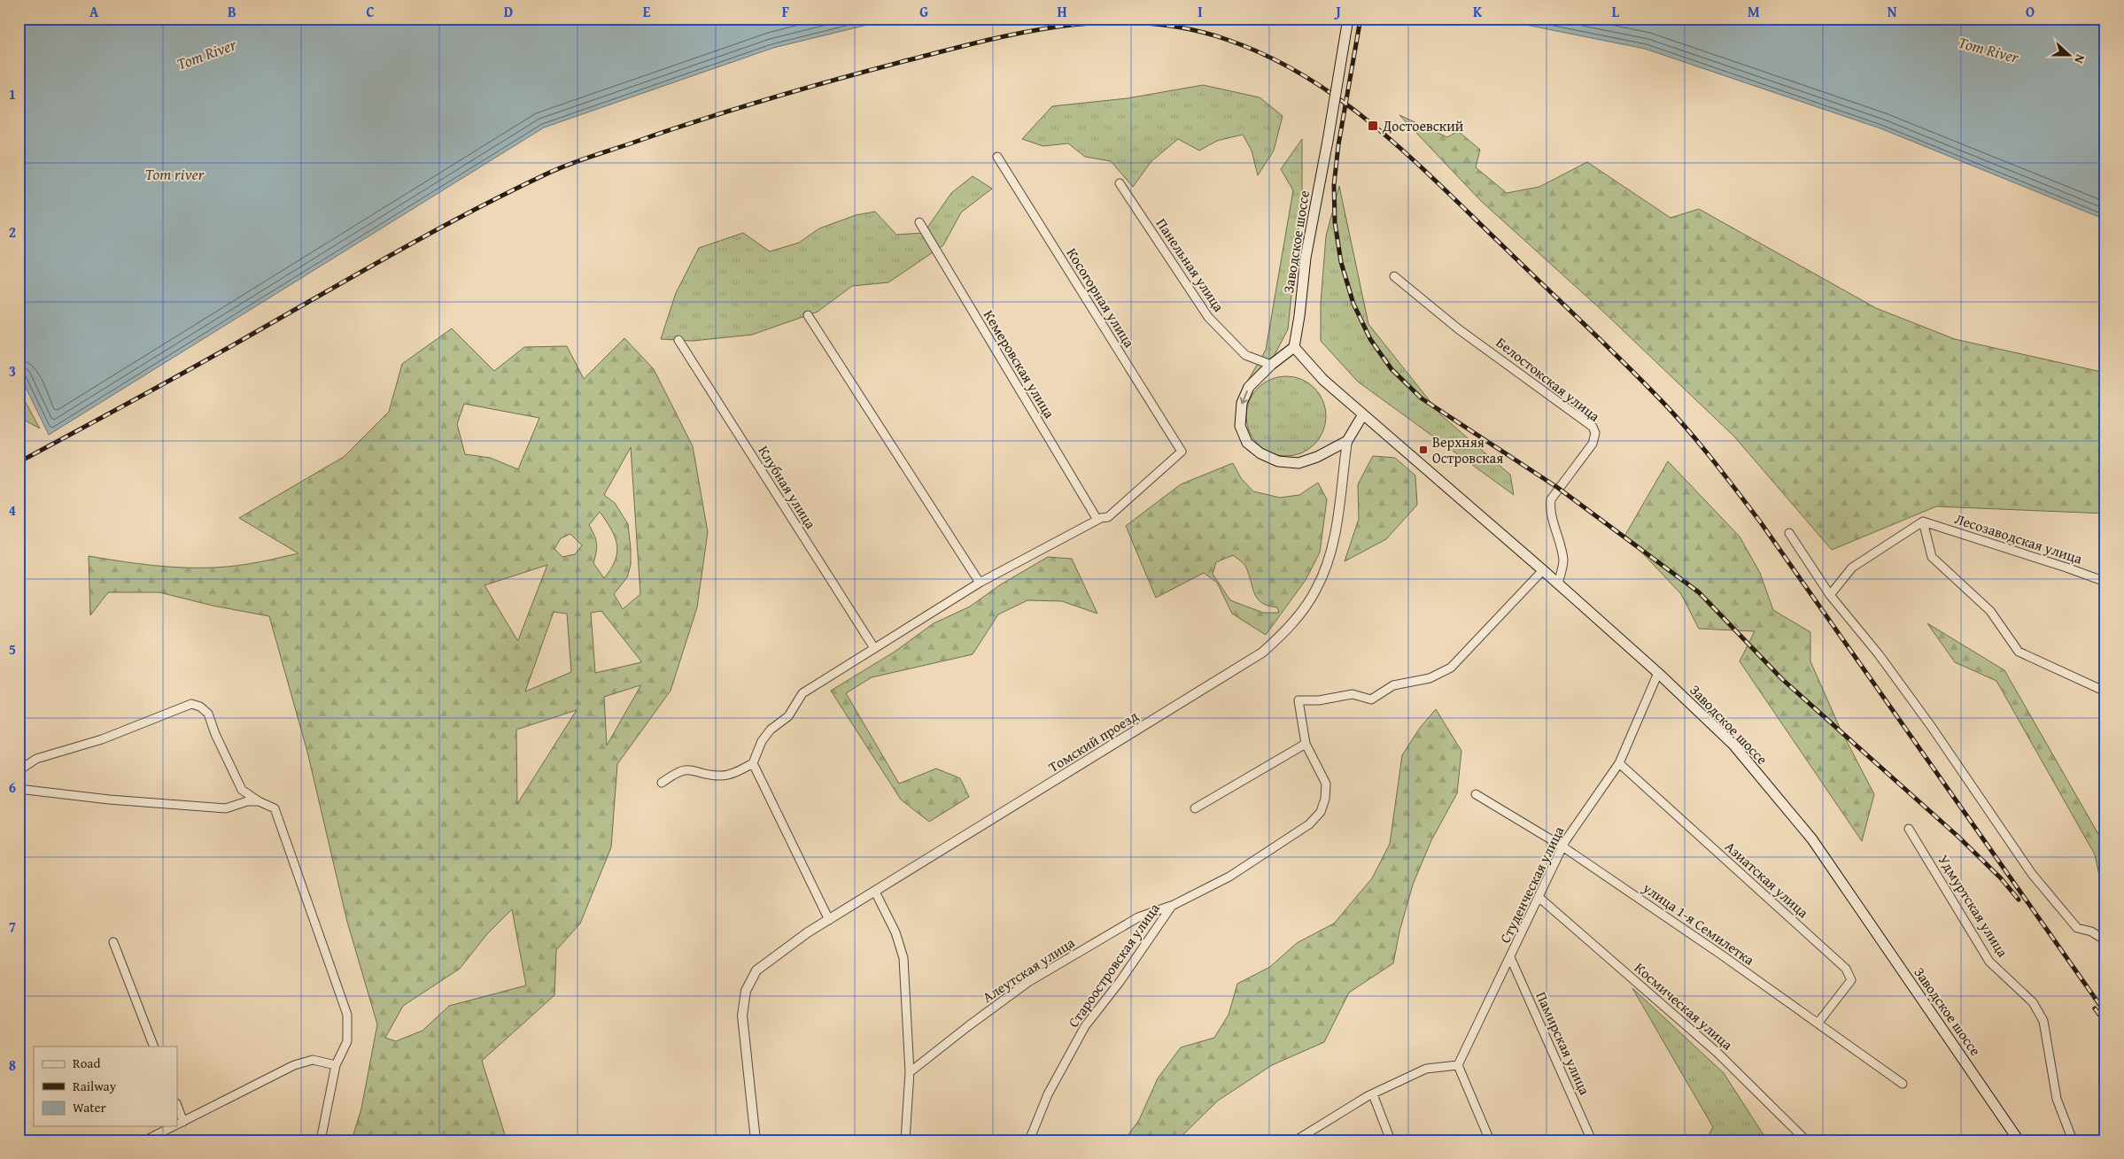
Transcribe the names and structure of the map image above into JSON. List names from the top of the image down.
{
  "streets": {
    "main road": ["Заводское шоссе"],
    "street": [
      "Панельная улица",
      "Косогорная улица",
      "Кемеровская улица",
      "Белостокская улица",
      "Клубная улица",
      "Лесозаводская улица",
      "Томский проезд",
      "Азиатская улица",
      "Студенческая улица",
      "Удмуртская улица",
      "улица 1-я Семилетка",
      "Староостровская улица",
      "Алеутская улица",
      "Космическая улица",
      "Памирская улица"
    ]
  },
  "crossings": [
    ["Заводское шоссе", "Панельная улица"],
    ["Заводское шоссе", "Белостокская улица"],
    ["Заводское шоссе", "Томский проезд"],
    ["Заводское шоссе", "Студенческая улица"],
    ["Заводское шоссе", "Староостровская улица"],
    ["Панельная улица", "Томский проезд"],
    ["Косогорная улица", "Кемеровская улица"],
    ["Азиатская улица", "Студенческая улица"],
    ["Азиатская улица", "улица 1-я Семилетка"],
    ["Студенческая улица", "улица 1-я Семилетка"],
    ["Студенческая улица", "Космическая улица"],
    ["Студенческая улица", "Памирская улица"],
    ["Староостровская улица", "Алеутская улица"]
  ],
  "water": ["Tom River", "Tom river"],
  "places": {
    "transit": ["Достоевский", "Верхняя Островская"]
  },
  "legend": ["Road", "Railway", "Water"],
  "north": "right",
  "grid": {
    "columns": [
      "A",
      "B",
      "C",
      "D",
      "E",
      "F",
      "G",
      "H",
      "I",
      "J",
      "K",
      "L",
      "M",
      "N",
      "O"
    ],
    "rows": [
      "1",
      "2",
      "3",
      "4",
      "5",
      "6",
      "7",
      "8"
    ]
  }
}
